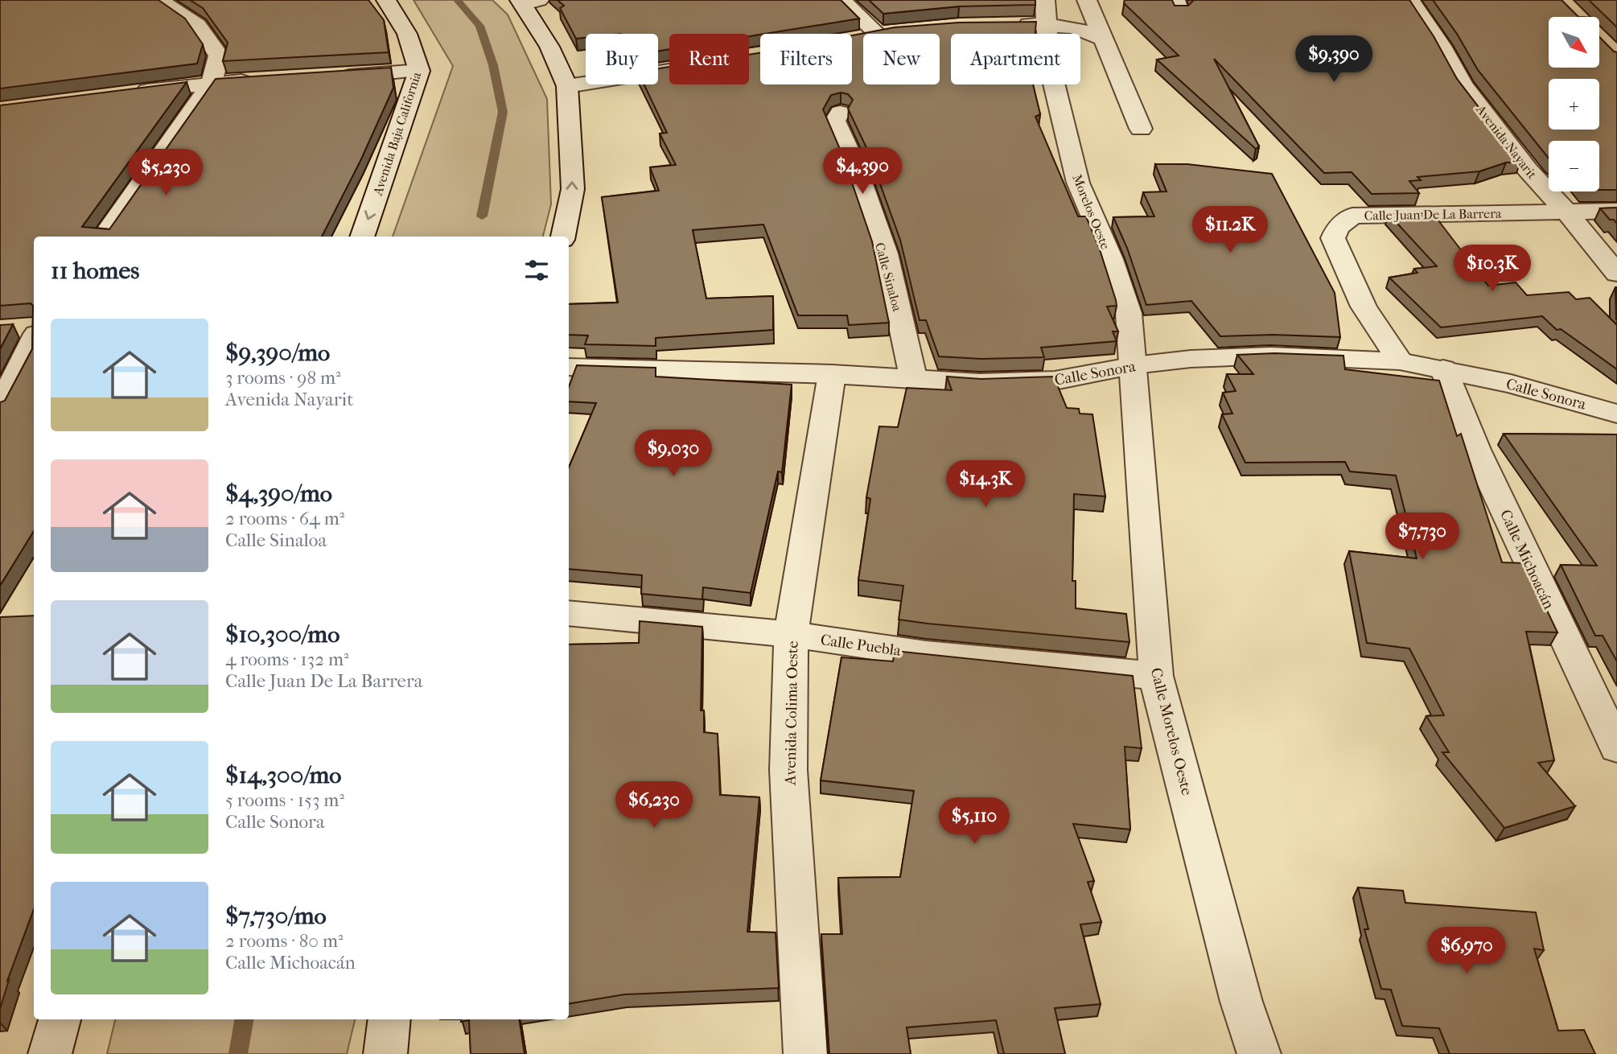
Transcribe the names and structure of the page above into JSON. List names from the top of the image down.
{
  "streets": {
    "street": [
      "Avenida Baja California",
      "Avenida Nayarit",
      "Morelos Oeste",
      "Calle Juan De La Barrera",
      "Calle Sinaloa",
      "Calle Sonora",
      "Calle Michoacán",
      "Calle Puebla",
      "Avenida Colima Oeste",
      "Calle Morelos Oeste"
    ]
  },
  "crossings": [
    ["Avenida Nayarit", "Calle Juan De La Barrera"],
    ["Morelos Oeste", "Calle Sonora"],
    ["Morelos Oeste", "Calle Morelos Oeste"],
    ["Calle Juan De La Barrera", "Calle Sonora"],
    ["Calle Sinaloa", "Calle Sonora"],
    ["Calle Sonora", "Calle Michoacán"],
    ["Calle Sonora", "Avenida Colima Oeste"],
    ["Calle Sonora", "Calle Morelos Oeste"],
    ["Calle Puebla", "Avenida Colima Oeste"],
    ["Calle Puebla", "Calle Morelos Oeste"]
  ],
  "north": "bottom right",
  "page": {
    "map_buttons": ["+", "−"],
    "chip": [
      "Buy",
      "Rent",
      "Filters",
      "New",
      "Apartment"
    ],
    "price": [
      "$9,390",
      "$4,390",
      "$5,230",
      "$11.2K",
      "$10.3K",
      "$9,030",
      "$14.3K",
      "$7,730",
      "$6,230",
      "$5,110",
      "$6,970"
    ],
    "heading": "11 homes",
    "list": [
      {
        "name": "$9,390/mo",
        "note": "3 rooms · 98 m² · Avenida Nayarit"
      },
      {
        "name": "$4,390/mo",
        "note": "2 rooms · 64 m² · Calle Sinaloa"
      },
      {
        "name": "$10,300/mo",
        "note": "4 rooms · 132 m² · Calle Juan De La Barrera"
      },
      {
        "name": "$14,300/mo",
        "note": "5 rooms · 153 m² · Calle Sonora"
      },
      {
        "name": "$7,730/mo",
        "note": "2 rooms · 80 m² · Calle Michoacán"
      }
    ]
  }
}
